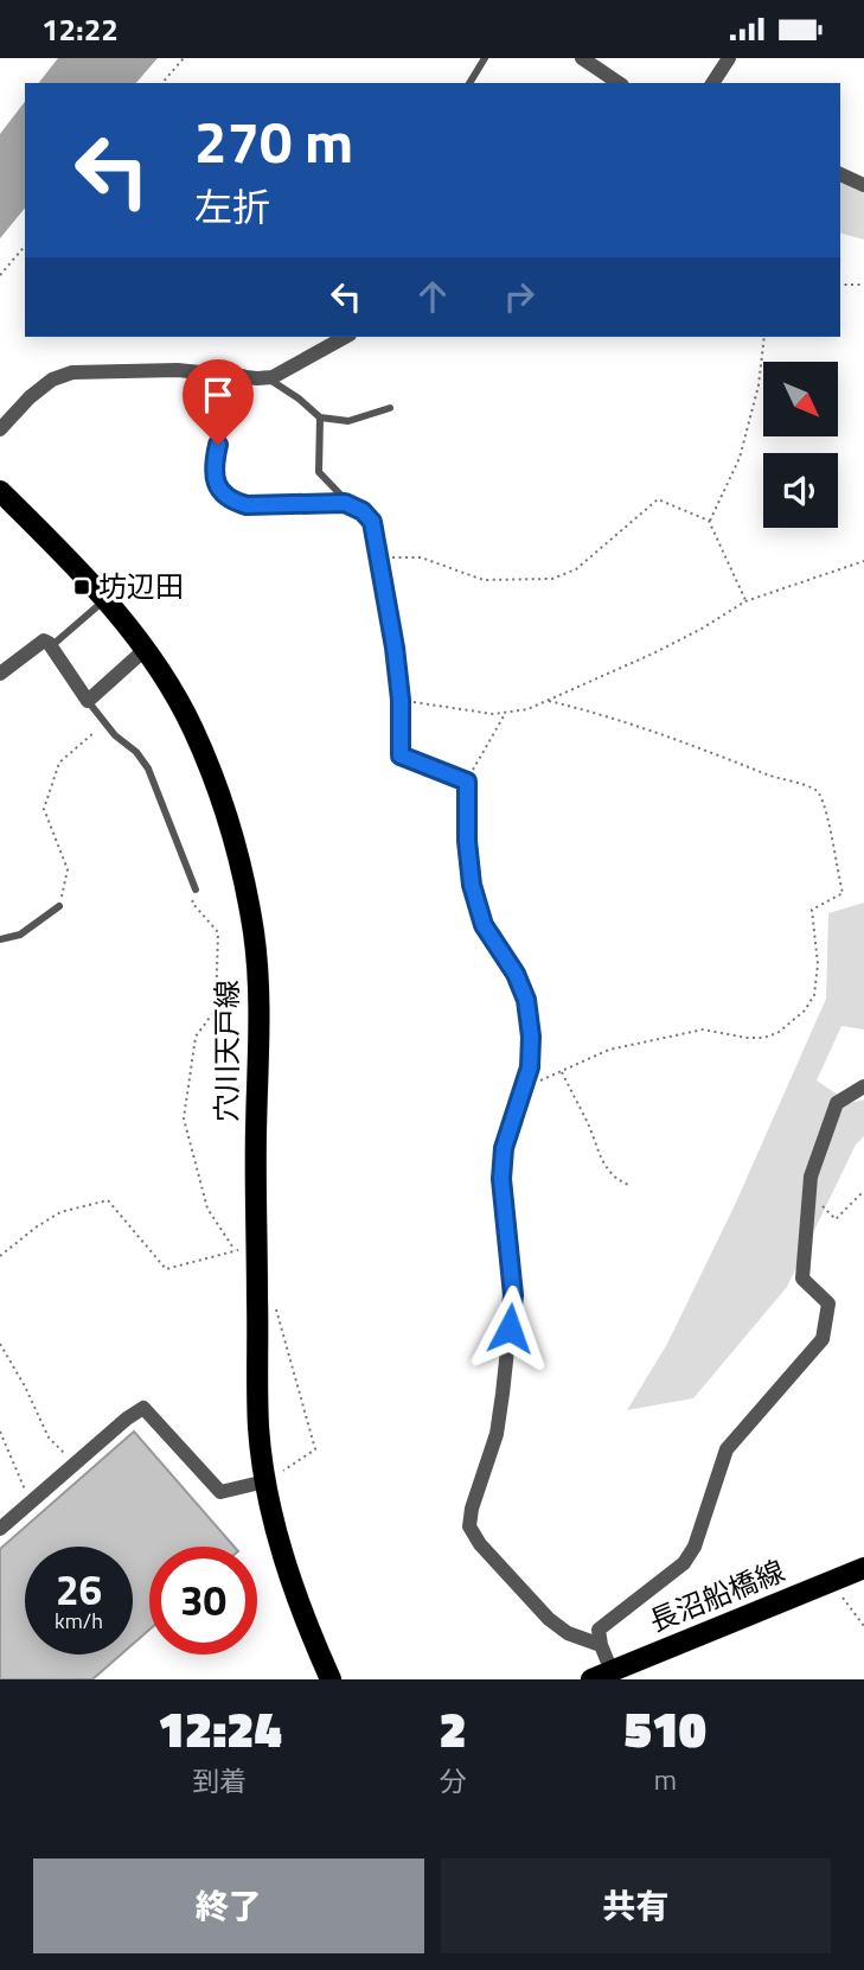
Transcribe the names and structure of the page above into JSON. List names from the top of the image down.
{
  "streets": {
    "main road": ["穴川天戸線", "長沼船橋線"]
  },
  "places": {
    "transit": ["坊辺田"]
  },
  "north": "bottom right",
  "page": {
    "status": "12:22",
    "turn": ["270 m", "左折"],
    "speed": "26 km/h",
    "limit": "30",
    "eta": [
      "12:24",
      "到着",
      "2",
      "分",
      "510",
      "m"
    ],
    "buttons": ["終了", "共有"]
  }
}
